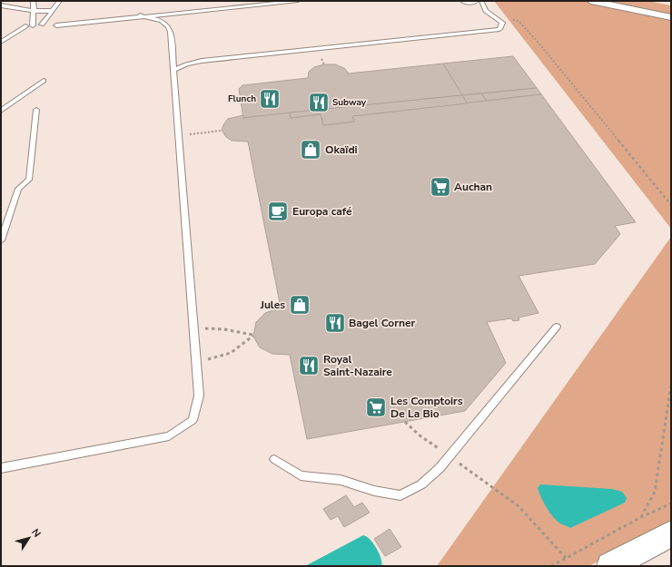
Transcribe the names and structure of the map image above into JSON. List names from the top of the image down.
{
  "places": {
    "restaurant": [
      "Flunch",
      "Subway",
      "Bagel Corner",
      "Royal Saint-Nazaire"
    ],
    "shop": ["Okaïdi", "Jules"],
    "supermarket": ["Auchan", "Les Comptoirs De La Bio"],
    "cafe": ["Europa café"]
  },
  "north": "top right"
}
